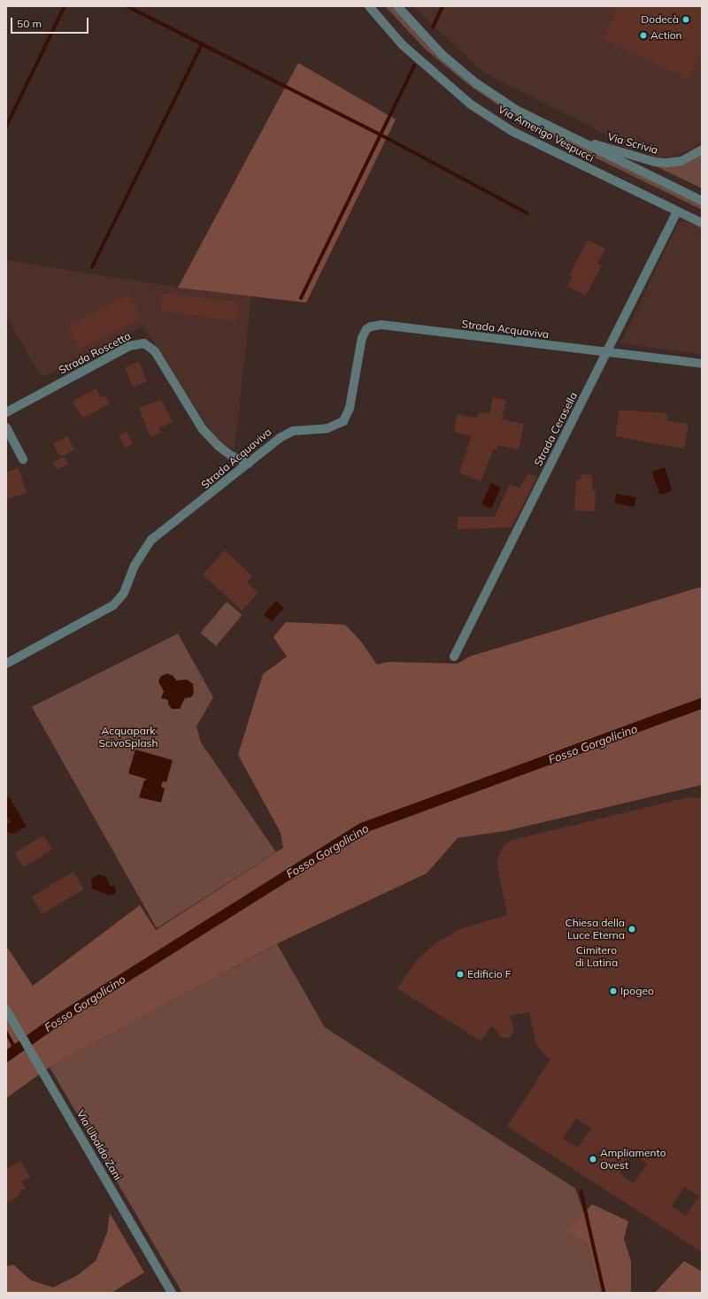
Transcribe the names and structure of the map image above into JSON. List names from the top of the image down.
{
  "streets": {
    "street": [
      "Via Amerigo Vespucci",
      "Via Scrivia",
      "Strada Acquaviva",
      "Strada Roscetta",
      "Strada Cerasella",
      "Via Ubaldo Zani"
    ]
  },
  "crossings": [
    ["Via Amerigo Vespucci", "Via Scrivia"],
    ["Via Amerigo Vespucci", "Strada Cerasella"],
    ["Strada Acquaviva", "Strada Roscetta"],
    ["Strada Acquaviva", "Strada Cerasella"]
  ],
  "water": ["Fosso Gorgolicino"],
  "parks": ["Acquapark ScivoSplash", "Cimitero di Latina"],
  "places": [
    "Dodecà",
    "Action",
    "Chiesa della Luce Eterna",
    "Edificio F",
    "Ipogeo",
    "Ampliamento Ovest"
  ],
  "scale_bar": "50 m"
}
